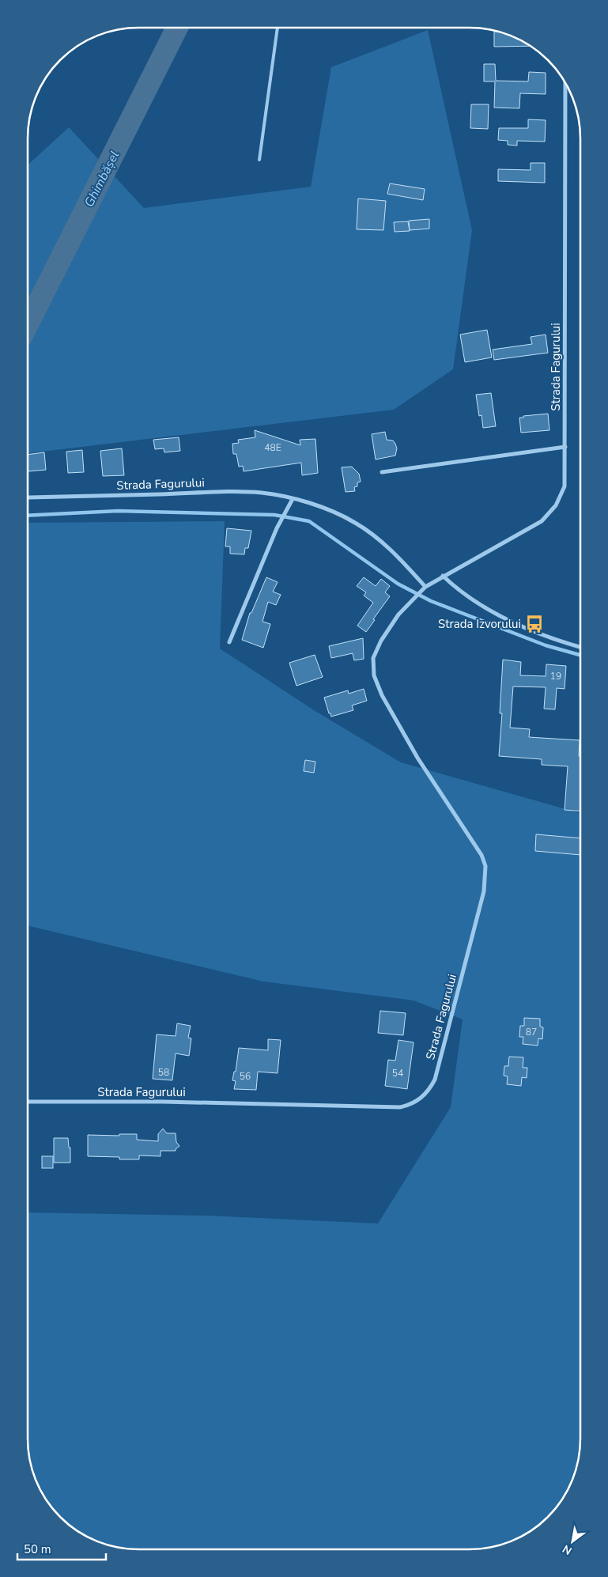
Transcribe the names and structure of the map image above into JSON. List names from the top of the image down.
{
  "streets": {
    "street": ["Strada Fagurului"]
  },
  "water": ["Ghimbășel"],
  "places": {
    "bus stop": ["Strada Izvorului"]
  },
  "house_numbers": [
    "48E",
    "19",
    "87",
    "58",
    "54",
    "56"
  ],
  "scale_bar": "50 m",
  "north": "bottom left"
}
